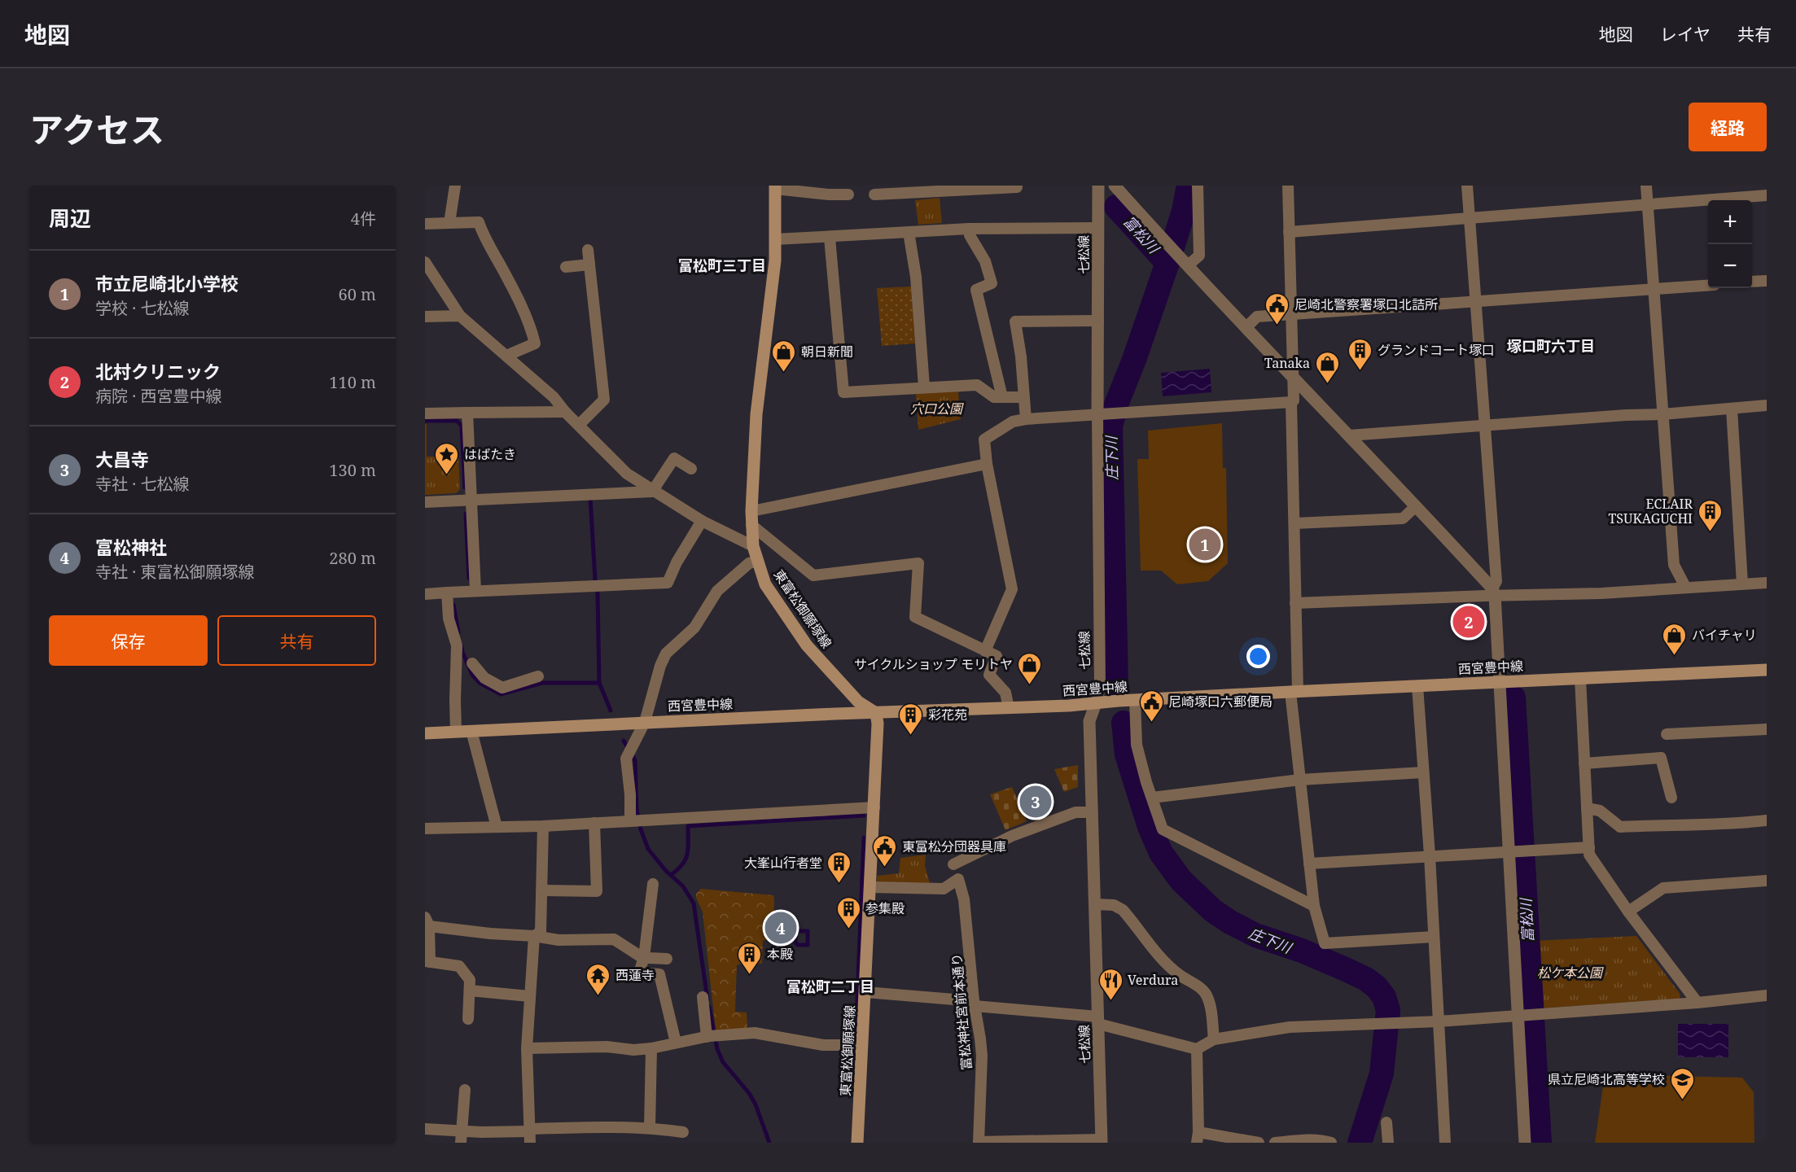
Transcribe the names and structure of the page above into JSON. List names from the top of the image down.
{
  "streets": {
    "main road": ["東富松御願塚線", "西宮豊中線"],
    "street": ["七松線", "富松神社宮前本通り"]
  },
  "crossings": [
    ["七松線", "西宮豊中線"],
    ["東富松御願塚線", "西宮豊中線"],
    ["東富松御願塚線", "富松神社宮前本通り"]
  ],
  "districts": ["富松町三丁目", "塚口町六丁目", "富松町二丁目"],
  "water": ["富松川", "庄下川"],
  "parks": ["穴口公園", "松ケ本公園"],
  "places": {
    "public building": ["尼崎北警察署塚口北詰所", "尼崎塚口六郵便局", "東富松分団器具庫"],
    "building": [
      "グランドコート塚口",
      "ECLAIR TSUKAGUCHI",
      "彩花苑",
      "大峯山行者堂",
      "参集殿",
      "本殿"
    ],
    "shop": [
      "朝日新聞",
      "Tanaka",
      "バイチャリ",
      "サイクルショップ モリトヤ"
    ],
    "place": ["はばたき"],
    "temple": ["西蓮寺"],
    "restaurant": ["Verdura"],
    "school or university": ["県立尼崎北高等学校"]
  },
  "page": {
    "header": "地図",
    "nav": ["地図", "レイヤ", "共有"],
    "title": "アクセス",
    "buttons": [
      "経路",
      ["保存", "共有"]
    ],
    "heading": ["周辺", "4件"],
    "map_buttons": ["+", "−"],
    "list": [
      {
        "mark": "1",
        "name": "市立尼崎北小学校",
        "note": "学校 · 七松線",
        "value": "60 m"
      },
      {
        "mark": "2",
        "name": "北村クリニック",
        "note": "病院 · 西宮豊中線",
        "value": "110 m"
      },
      {
        "mark": "3",
        "name": "大昌寺",
        "note": "寺社 · 七松線",
        "value": "130 m"
      },
      {
        "mark": "4",
        "name": "富松神社",
        "note": "寺社 · 東富松御願塚線",
        "value": "280 m"
      }
    ],
    "pins": [
      "1",
      "2",
      "3",
      "4"
    ]
  }
}
